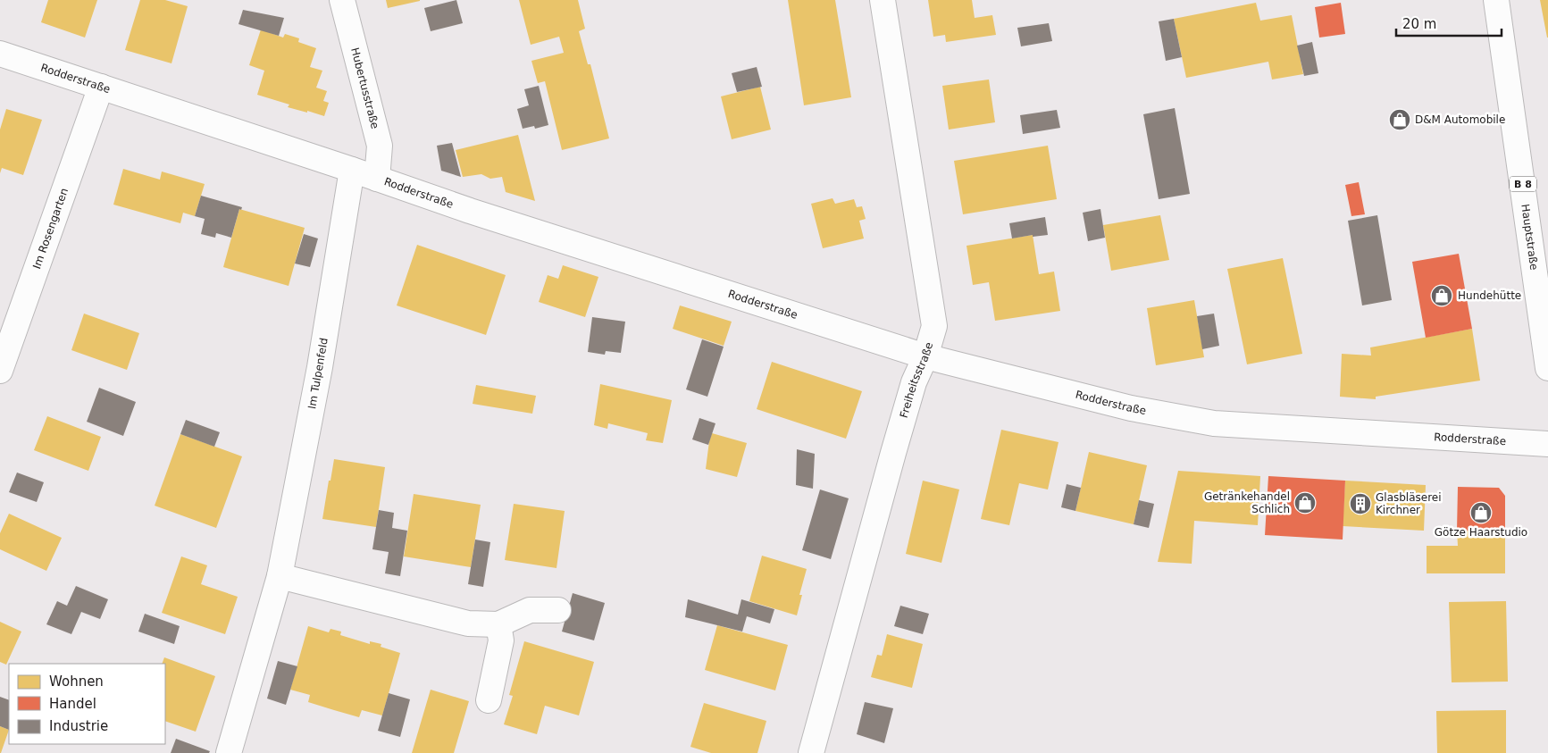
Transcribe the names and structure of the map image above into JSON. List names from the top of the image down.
{
  "streets": {
    "street": [
      "Rodderstraße",
      "Hubertusstraße",
      "B 8",
      "Im Rosengarten",
      "Hauptstraße",
      "Im Tulpenfeld",
      "Freiheitsstraße"
    ]
  },
  "crossings": [
    ["Rodderstraße", "Hubertusstraße"],
    ["Rodderstraße", "Im Rosengarten"],
    ["Rodderstraße", "Im Tulpenfeld"],
    ["Rodderstraße", "Freiheitsstraße"]
  ],
  "places": {
    "shop": [
      "D&M Automobile",
      "Hundehütte",
      "Getränkehandel Schlich",
      "Götze Haarstudio"
    ],
    "building": ["Glasbläserei Kirchner"]
  },
  "legend": ["Wohnen", "Handel", "Industrie"],
  "scale_bar": "20 m"
}
